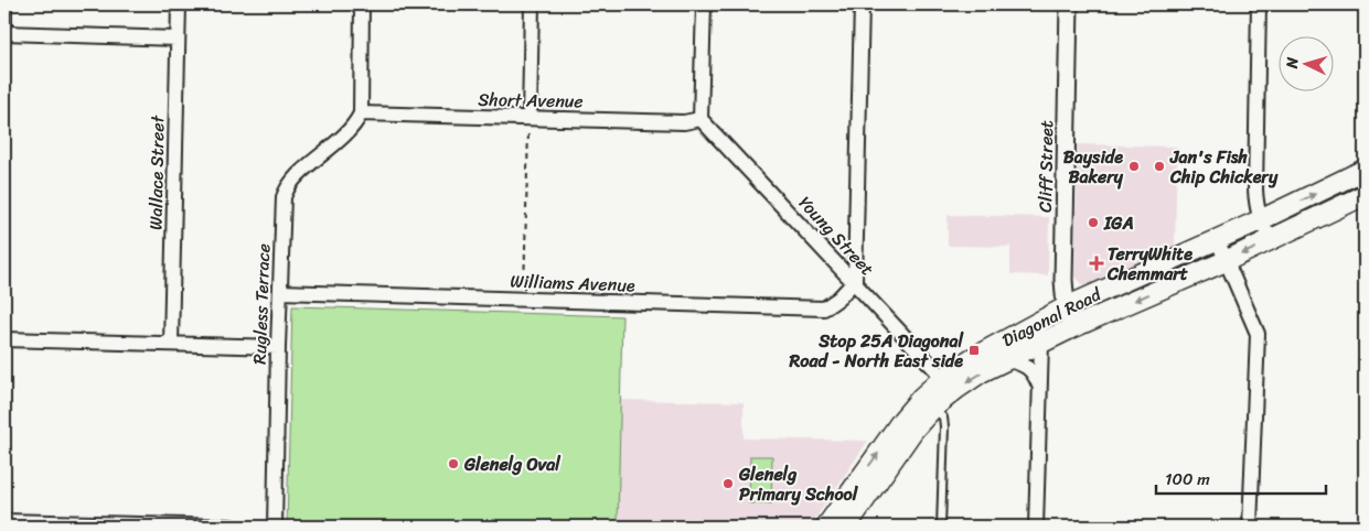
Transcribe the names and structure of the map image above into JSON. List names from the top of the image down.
{
  "streets": {
    "main road": ["Diagonal Road"],
    "street": [
      "Short Avenue",
      "Cliff Street",
      "Wallace Street",
      "Young Street",
      "Williams Avenue",
      "Rugless Terrace"
    ]
  },
  "crossings": [
    ["Short Avenue", "Young Street"],
    ["Short Avenue", "Rugless Terrace"],
    ["Cliff Street", "Diagonal Road"],
    ["Young Street", "Williams Avenue"],
    ["Young Street", "Diagonal Road"],
    ["Williams Avenue", "Rugless Terrace"]
  ],
  "places": {
    "other": [
      "Bayside Bakery",
      "Jan's Fish Chip Chickery",
      "IGA",
      "Glenelg Oval",
      "Glenelg Primary School"
    ],
    "health": ["TerryWhite Chemmart"],
    "transit": ["Stop 25A Diagonal Road - North East side"]
  },
  "scale_bar": "100 m",
  "north": "left"
}
